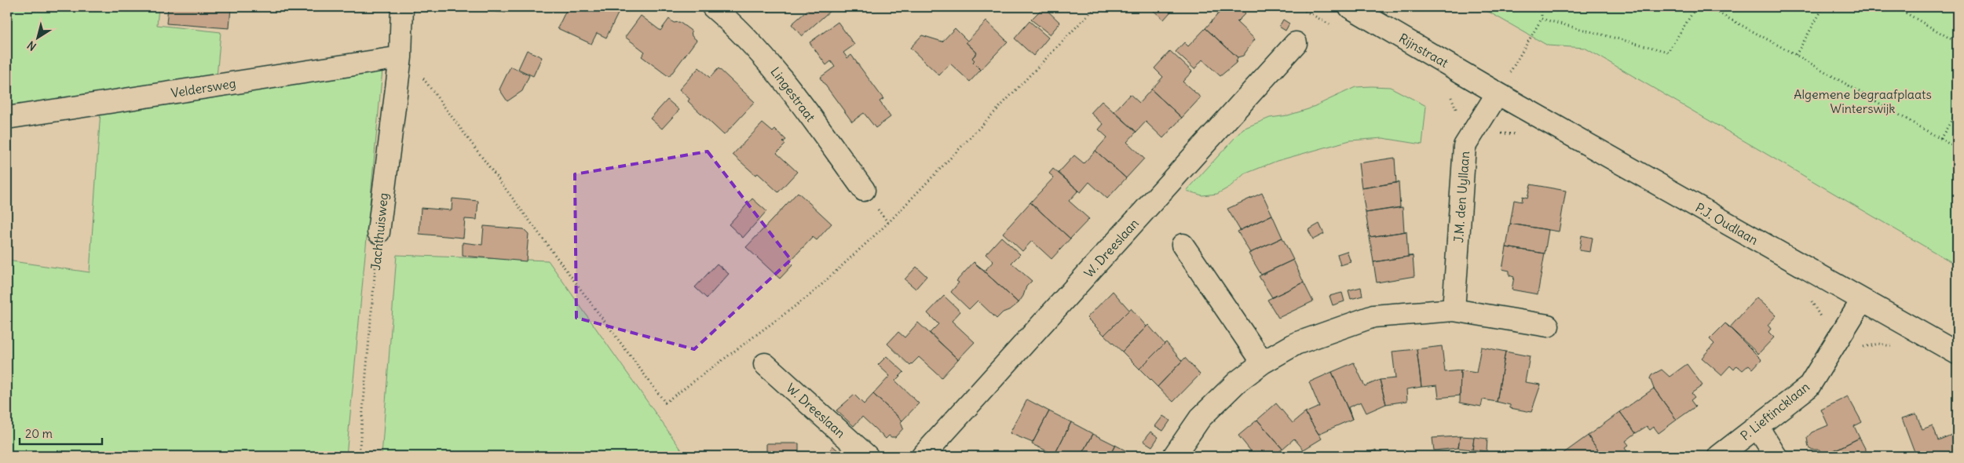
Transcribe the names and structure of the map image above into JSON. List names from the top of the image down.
{
  "streets": {
    "street": [
      "Rijnstraat",
      "Veldersweg",
      "Lingestraat",
      "J.M. den Uyllaan",
      "P.J. Oudlaan",
      "Jachthuisweg",
      "W. Dreeslaan",
      "P. Lieftincklaan"
    ]
  },
  "crossings": [
    ["Rijnstraat", "J.M. den Uyllaan"],
    ["Rijnstraat", "P.J. Oudlaan"],
    ["Veldersweg", "Jachthuisweg"],
    ["J.M. den Uyllaan", "P.J. Oudlaan"],
    ["P.J. Oudlaan", "P. Lieftincklaan"]
  ],
  "parks": ["Algemene begraafplaats Winterswijk"],
  "scale_bar": "20 m",
  "north": "bottom left"
}
